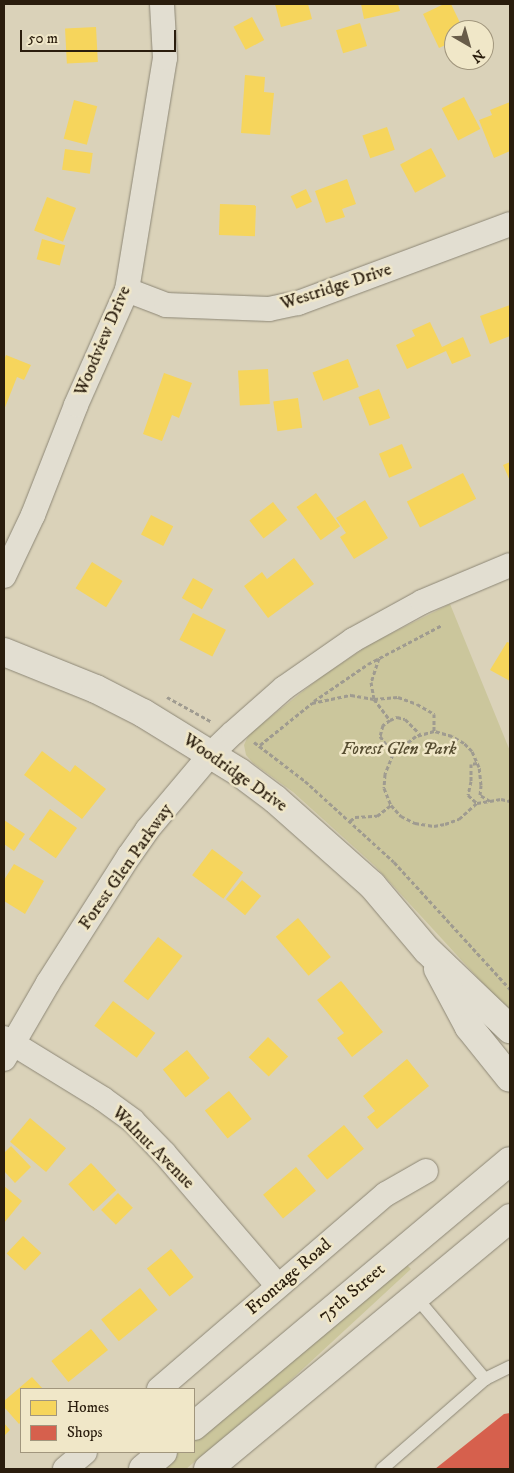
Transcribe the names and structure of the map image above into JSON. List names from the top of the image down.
{
  "streets": {
    "main road": ["Woodridge Drive", "75th Street"],
    "street": [
      "Westridge Drive",
      "Woodview Drive",
      "Forest Glen Parkway",
      "Walnut Avenue",
      "Frontage Road"
    ]
  },
  "crossings": [
    ["Westridge Drive", "Woodview Drive"],
    ["Woodridge Drive", "Forest Glen Parkway"],
    ["Forest Glen Parkway", "Walnut Avenue"],
    ["Walnut Avenue", "Frontage Road"]
  ],
  "parks": ["Forest Glen Park"],
  "legend": ["Homes", "Shops"],
  "scale_bar": "50 m",
  "north": "bottom right"
}
